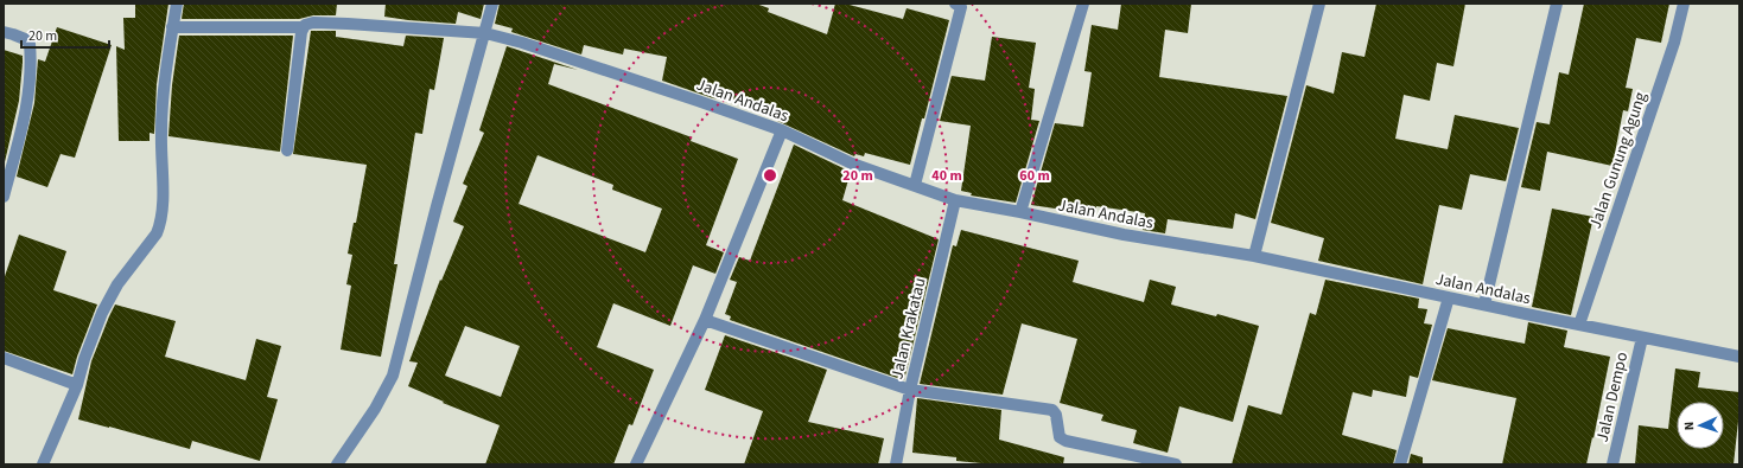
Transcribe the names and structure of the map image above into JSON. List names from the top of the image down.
{
  "streets": {
    "street": [
      "Jalan Andalas",
      "Jalan Gunung Agung",
      "Jalan Krakatau",
      "Jalan Dempo"
    ]
  },
  "crossings": [
    ["Jalan Andalas", "Jalan Gunung Agung"],
    ["Jalan Andalas", "Jalan Krakatau"],
    ["Jalan Andalas", "Jalan Dempo"]
  ],
  "scale_bar": "20 m",
  "north": "left",
  "rings": ["20 m", "40 m", "60 m"]
}
